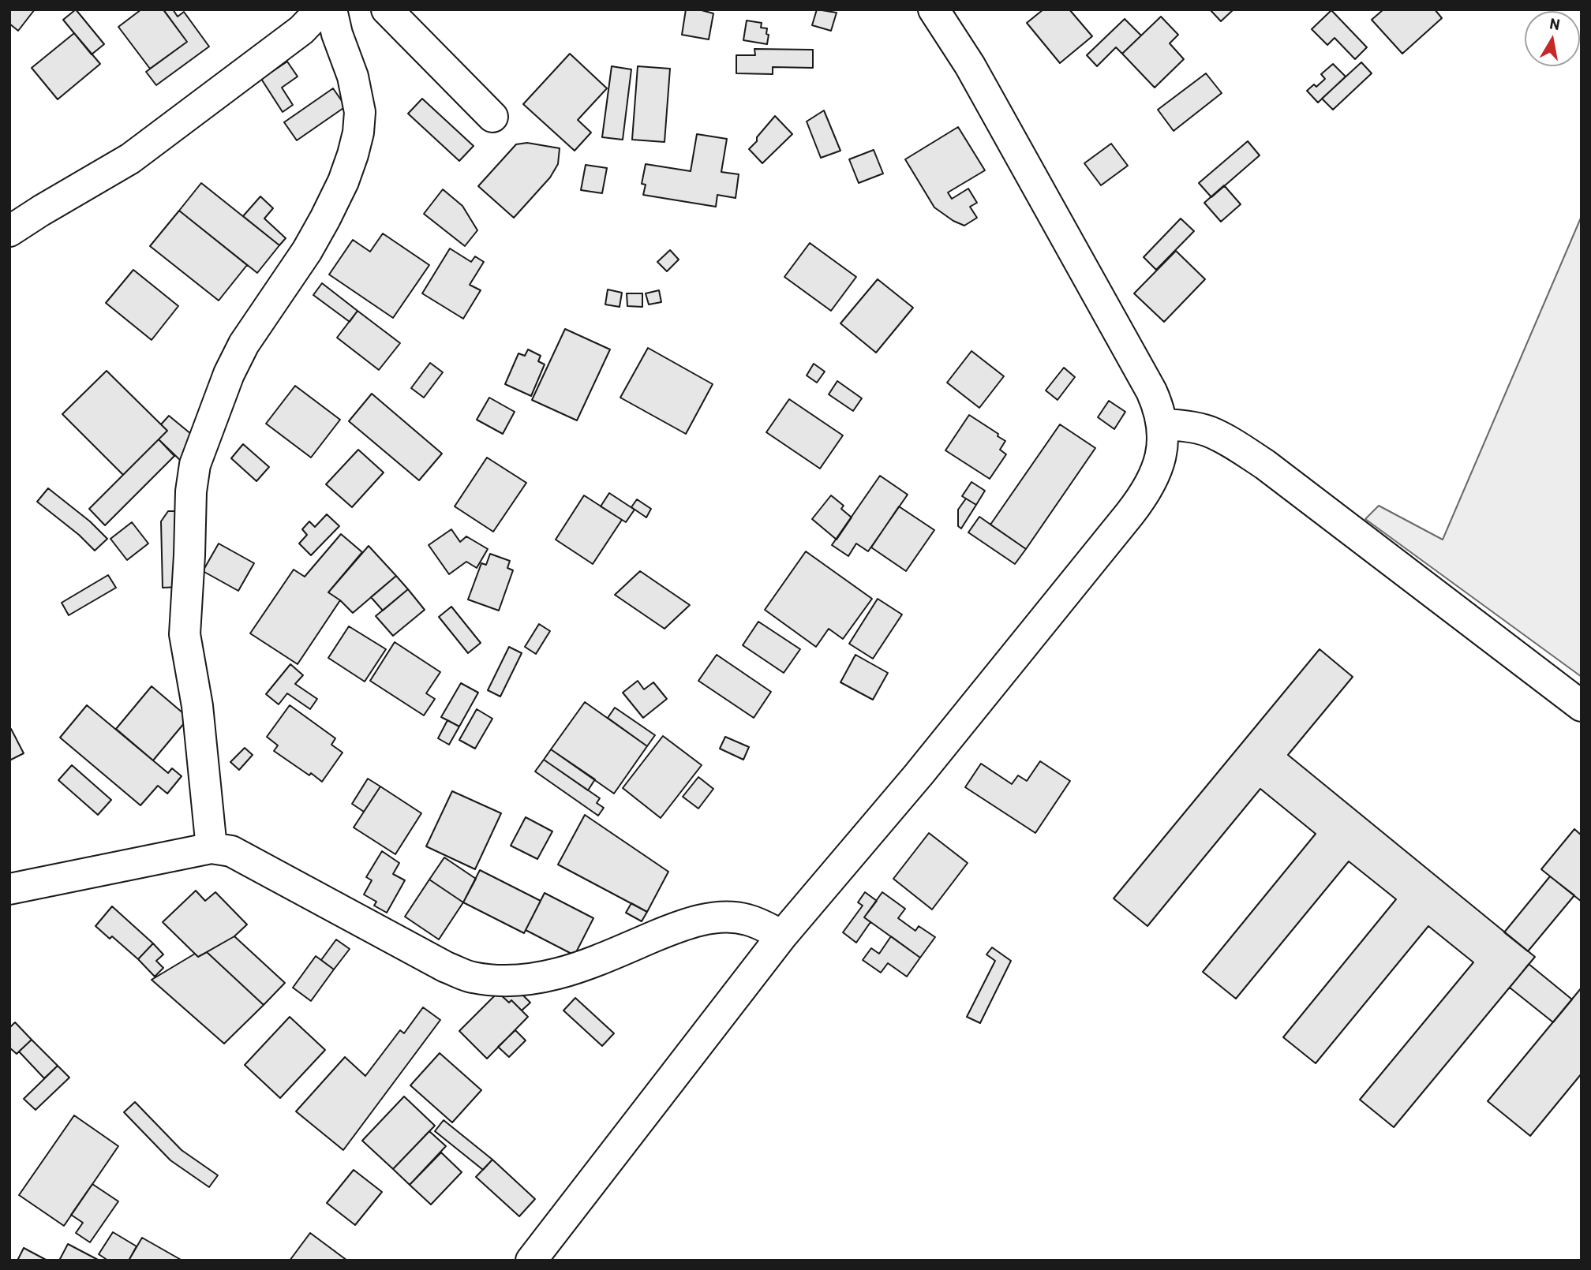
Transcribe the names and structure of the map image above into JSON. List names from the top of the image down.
{
  "north": "top"
}
